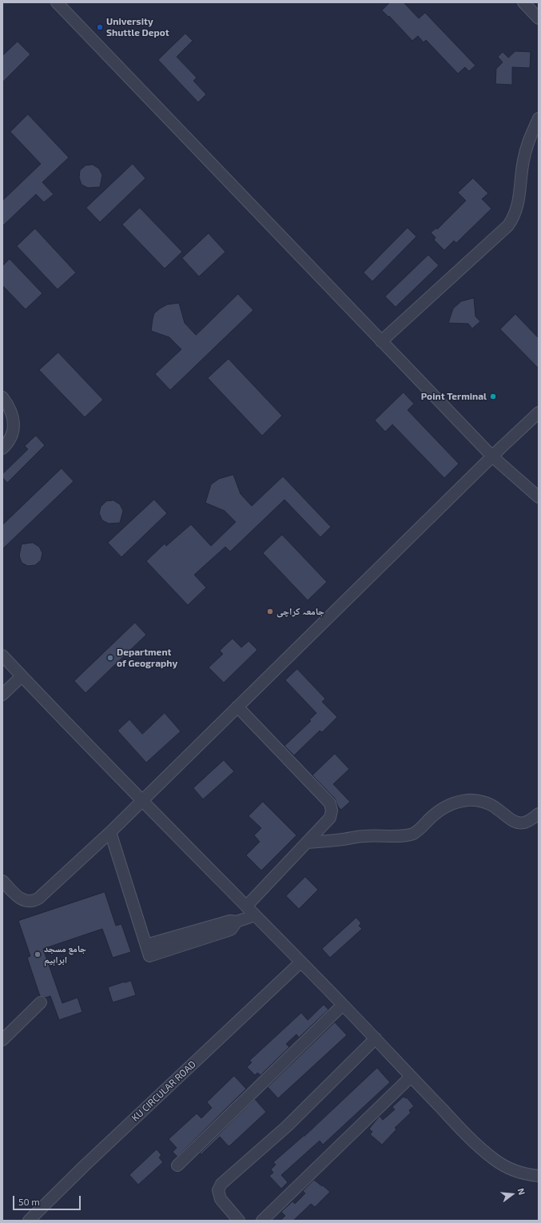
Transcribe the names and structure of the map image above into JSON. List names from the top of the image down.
{
  "streets": {
    "street": ["KU CIRCULAR ROAD"]
  },
  "places": [
    "University Shuttle Depot",
    "Point Terminal",
    "جامعہ کراچی",
    "Department of Geography",
    "جامع مسجد ابراہیم"
  ],
  "scale_bar": "50 m",
  "north": "right"
}
